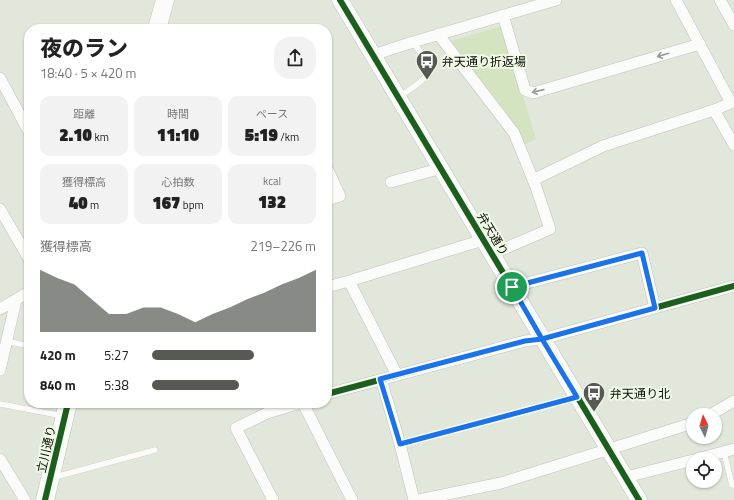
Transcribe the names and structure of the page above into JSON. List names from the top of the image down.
{
  "streets": {
    "main road": ["立川通り"],
    "street": ["弁天通り"]
  },
  "places": {
    "bus stop": ["弁天通り折返場", "弁天通り北"]
  },
  "north": "top",
  "page": {
    "heading": ["夜のラン", "18:40 · 5 × 420 m"],
    "stats": [
      ["距離", "2.10 km"],
      ["時間", "11:10"],
      ["ペース", "5:19 /km"],
      ["獲得標高", "40 m"],
      ["心拍数", "167 bpm"],
      ["kcal", "132"]
    ],
    "chart": ["獲得標高", "219–226 m"],
    "list": [
      {
        "name": "420 m",
        "note": "5:27"
      },
      {
        "name": "840 m",
        "note": "5:38"
      }
    ]
  }
}
